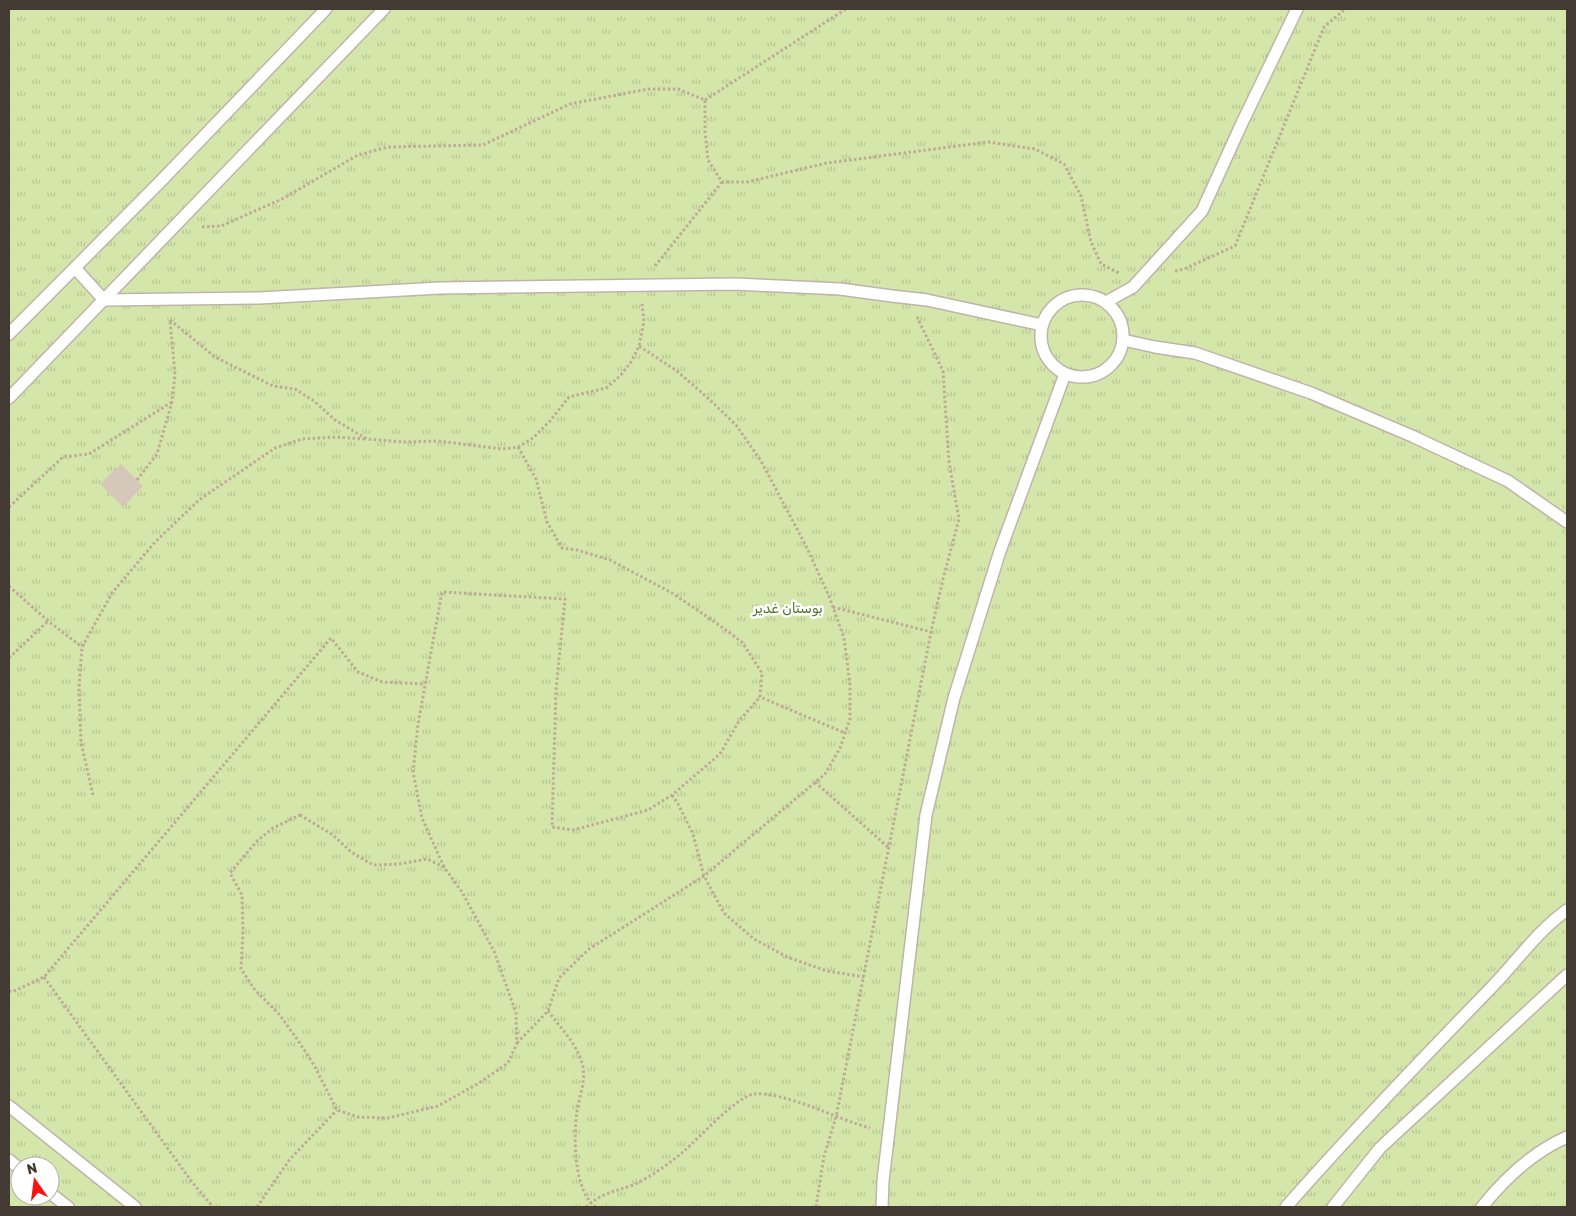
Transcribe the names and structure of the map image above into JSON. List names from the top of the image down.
{
  "parks": ["بوستان غدیر"],
  "north": "top"
}
